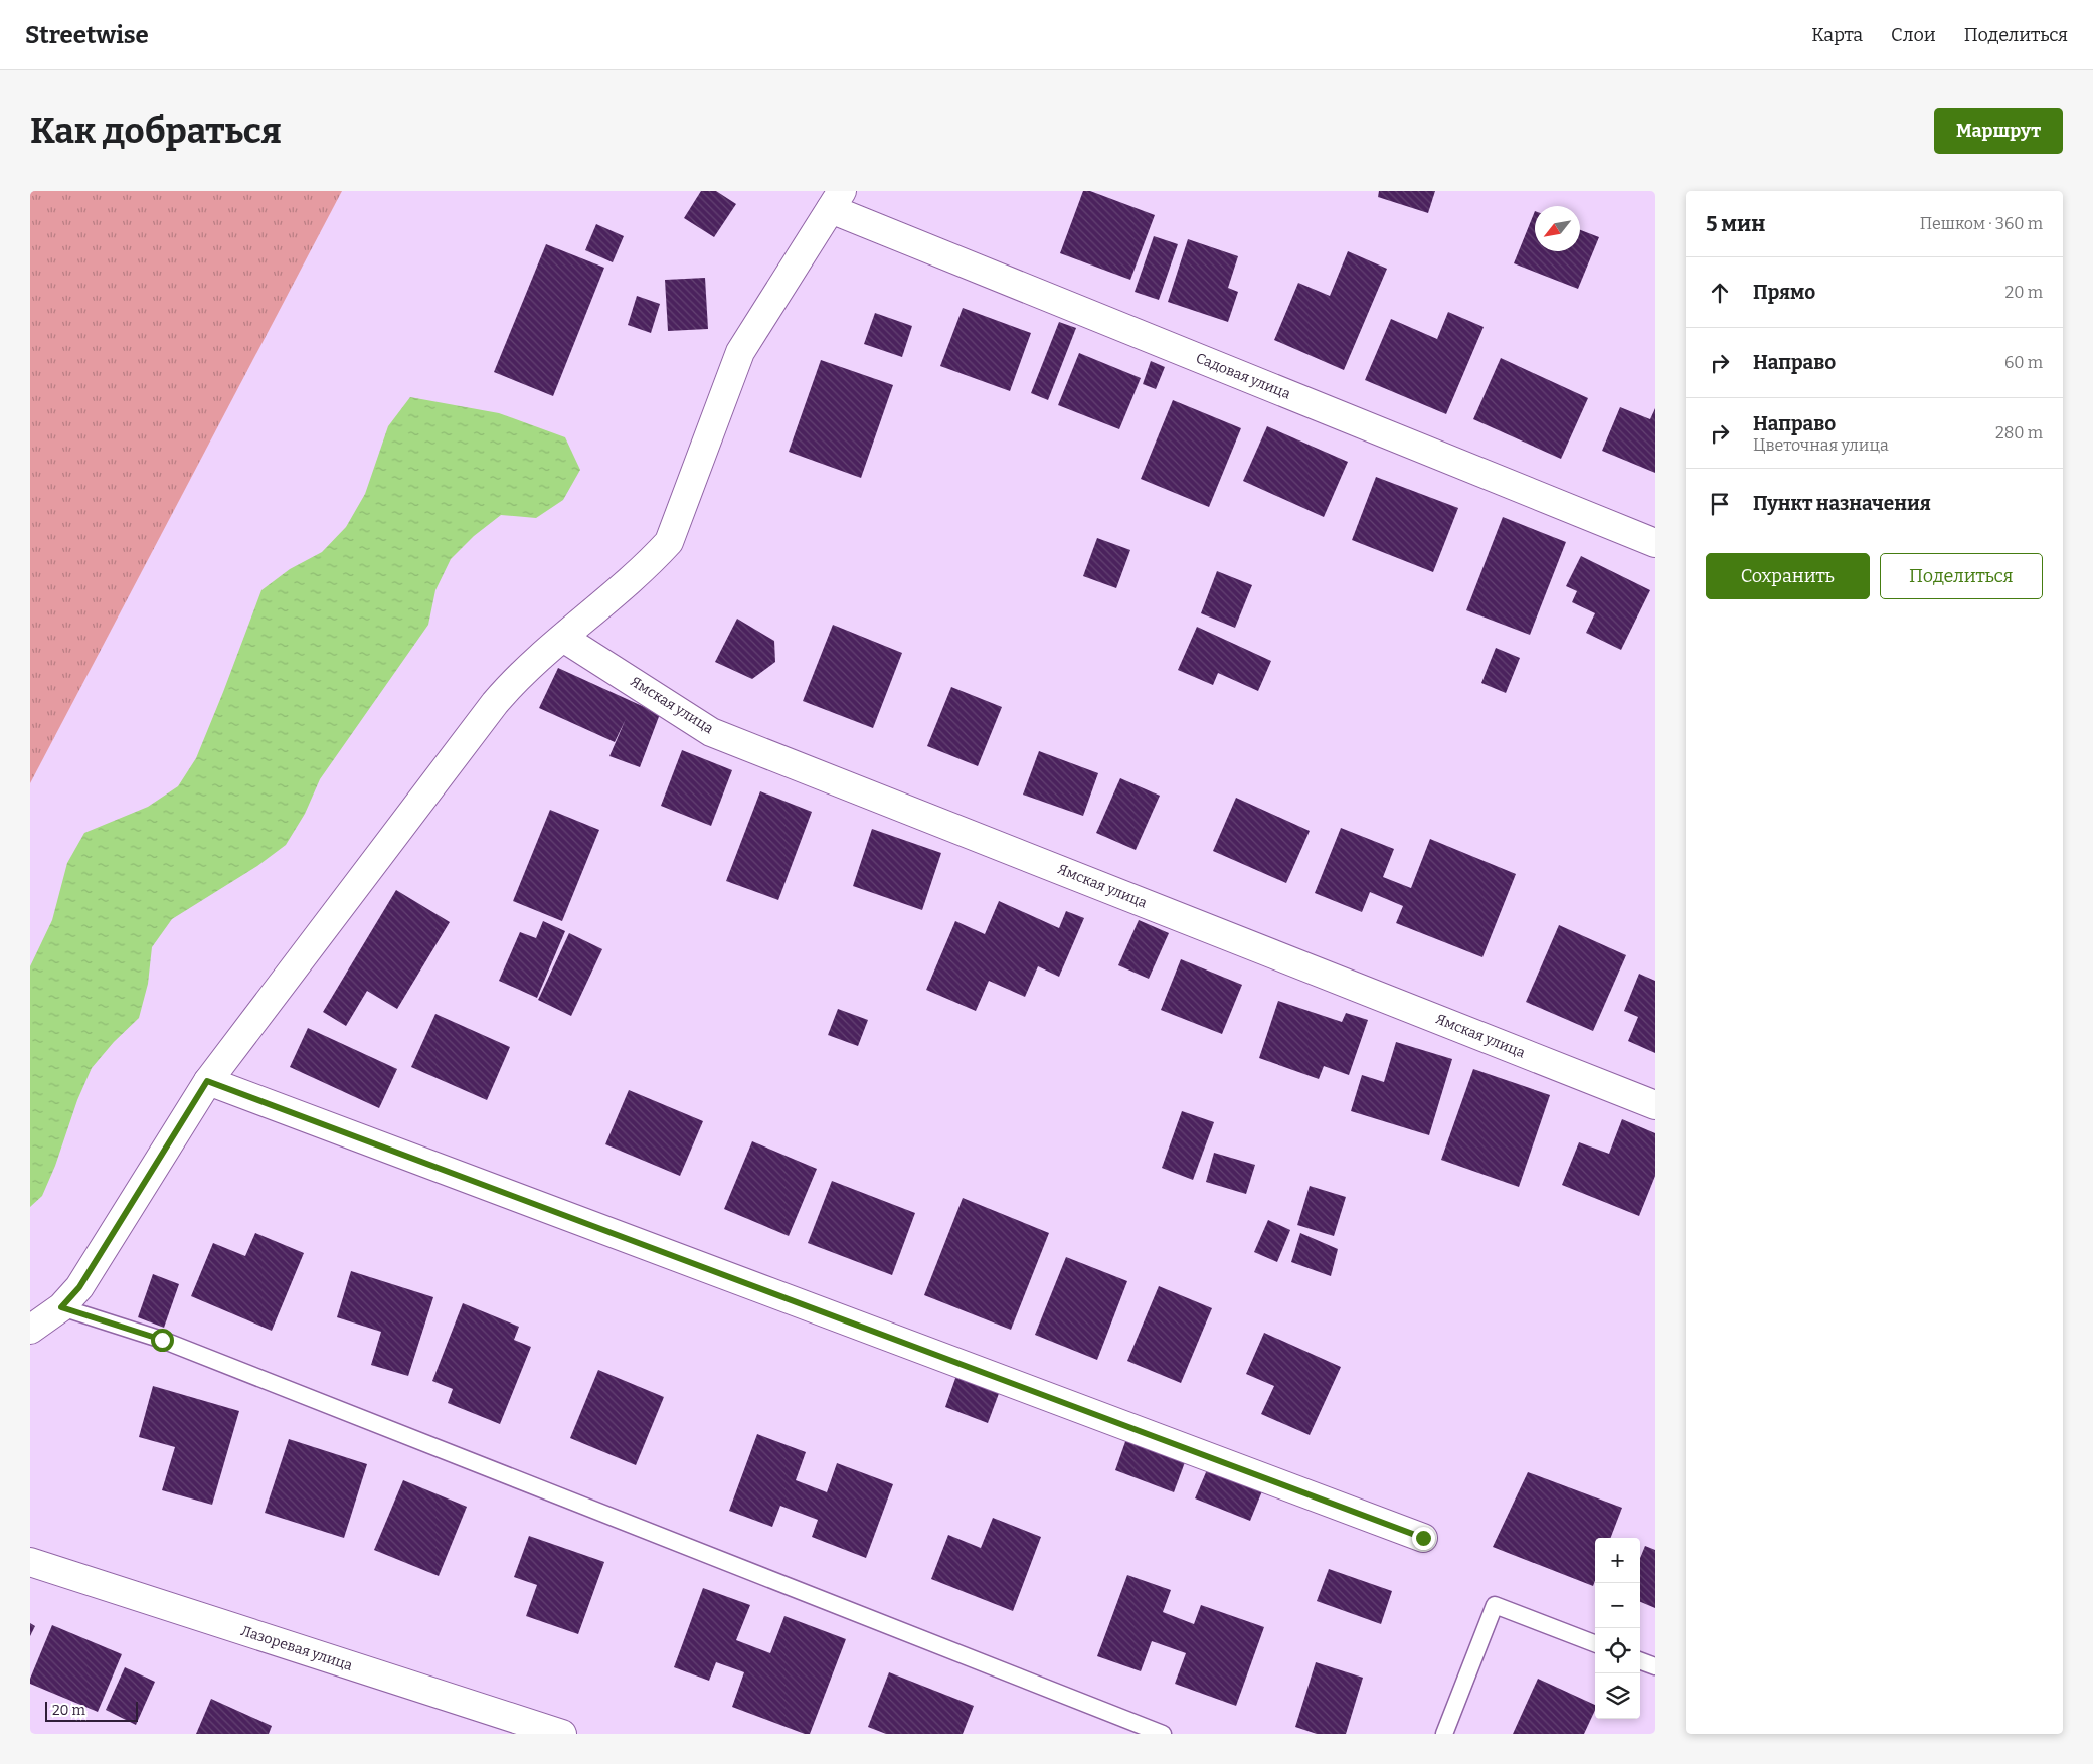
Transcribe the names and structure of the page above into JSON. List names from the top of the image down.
{
  "streets": {
    "street": ["Садовая улица", "Ямская улица", "Лазоревая улица"]
  },
  "scale_bar": "20 m",
  "north": "bottom left",
  "page": {
    "header": "Streetwise",
    "nav": ["Карта", "Слои", "Поделиться"],
    "buttons": [
      "Маршрут",
      ["Сохранить", "Поделиться"]
    ],
    "title": "Как добраться",
    "heading": ["5 мин", "Пешком · 360 m"],
    "list": [
      ["Прямо", "20 m"],
      ["Направо", "60 m"],
      ["Направо", "Цветочная улица", "280 m"],
      "Пункт назначения"
    ],
    "map_buttons": ["+", "−"],
    "scale": "20 m"
  }
}
